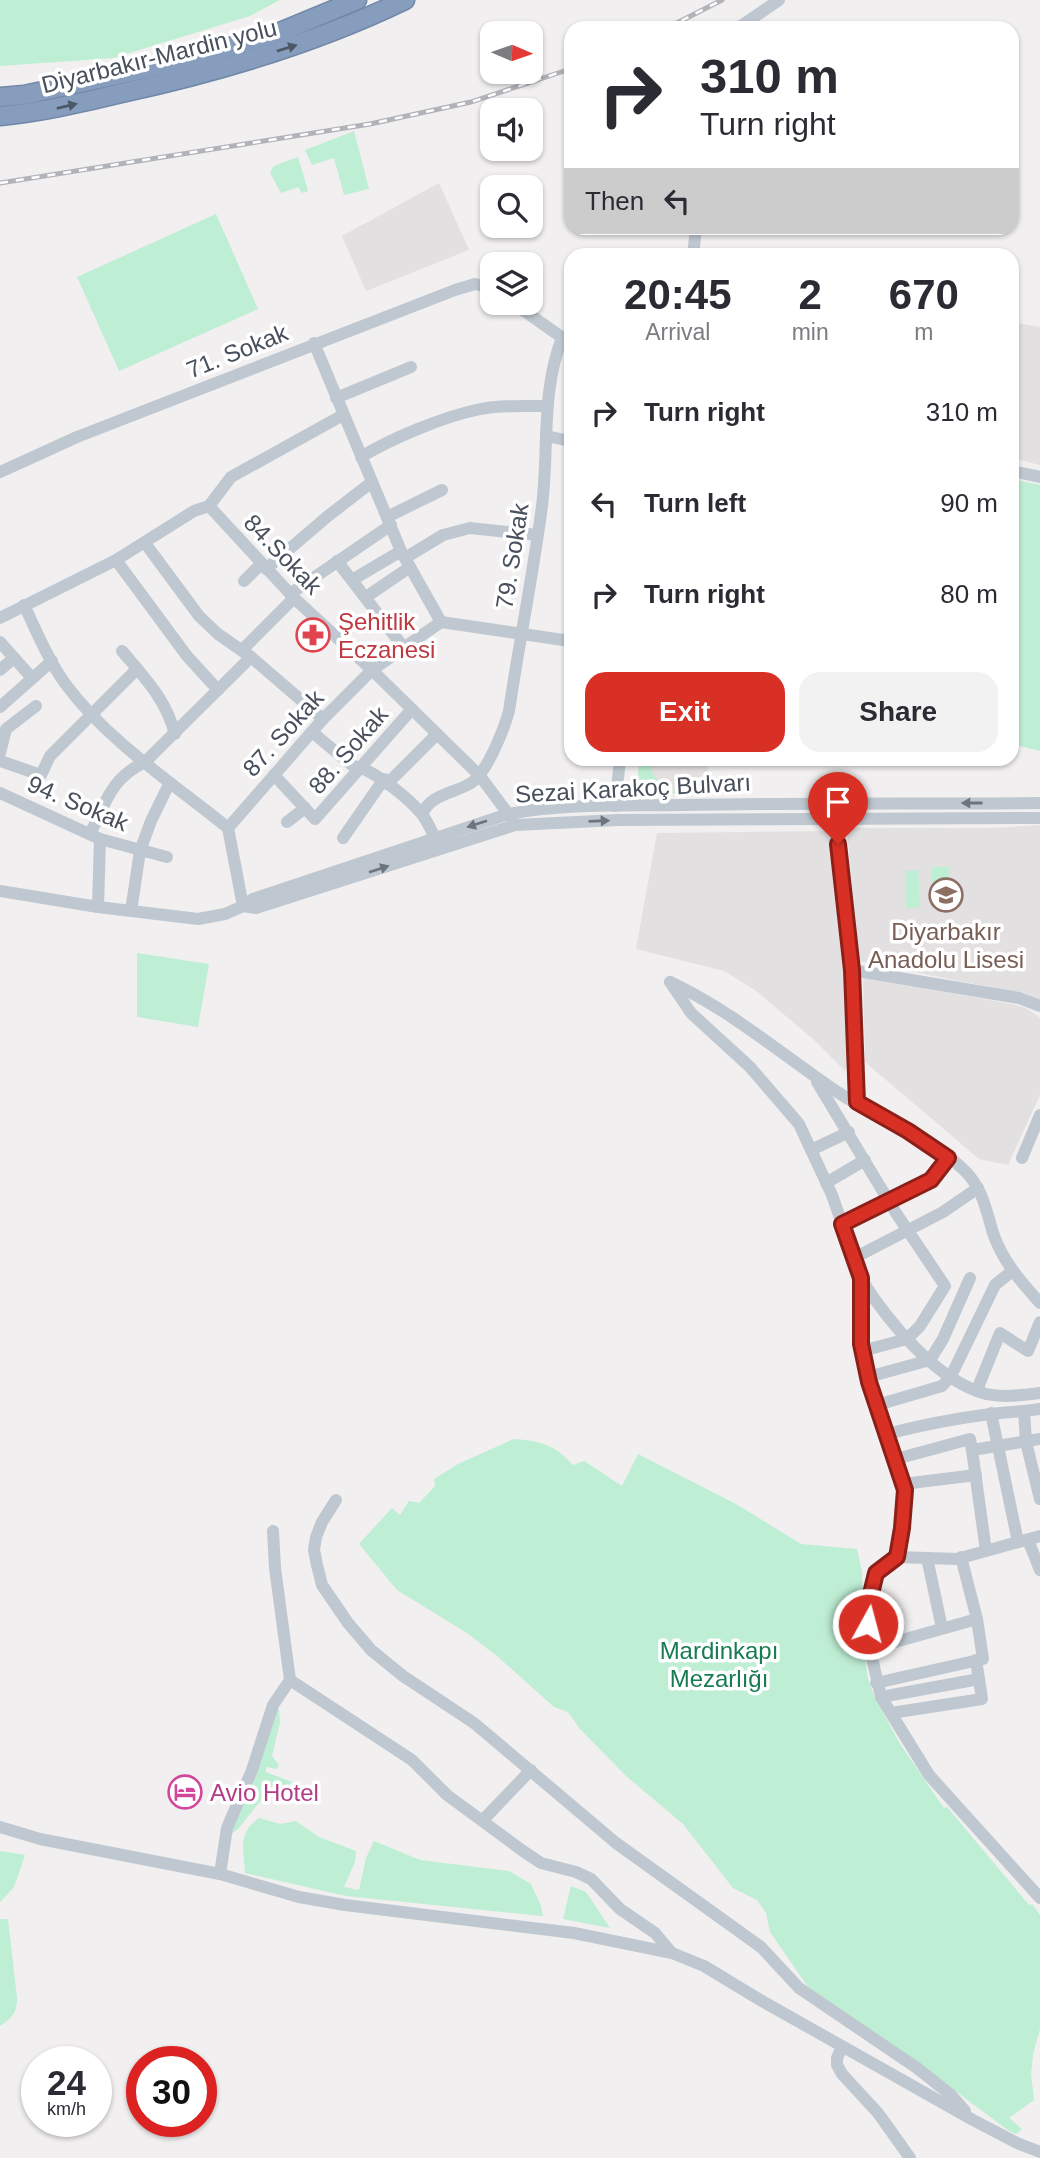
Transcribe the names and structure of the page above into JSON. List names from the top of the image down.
{
  "streets": {
    "highway": ["Diyarbakır-Mardin yolu"],
    "street": [
      "71. Sokak",
      "84.Sokak",
      "79. Sokak",
      "87. Sokak",
      "88. Sokak",
      "Sezai Karakoç Bulvarı",
      "94. Sokak"
    ]
  },
  "crossings": [
    ["84.Sokak", "79. Sokak"],
    ["84.Sokak", "87. Sokak"],
    ["84.Sokak", "88. Sokak"],
    ["84.Sokak", "Sezai Karakoç Bulvarı"]
  ],
  "parks": ["Mardinkapı Mezarlığı"],
  "places": {
    "pharmacy": ["Şehitlik Eczanesi"],
    "school or university": ["Diyarbakır Anadolu Lisesi"],
    "hotel": ["Avio Hotel"]
  },
  "north": "right",
  "page": {
    "turn": ["310 m", "Turn right"],
    "then": "Then",
    "eta": [
      "20:45",
      "Arrival",
      "2",
      "min",
      "670",
      "m"
    ],
    "list": [
      {
        "name": "Turn right",
        "value": "310 m"
      },
      {
        "name": "Turn left",
        "value": "90 m"
      },
      {
        "name": "Turn right",
        "value": "80 m"
      }
    ],
    "buttons": ["Exit", "Share"],
    "speed": "24 km/h",
    "limit": "30"
  }
}
